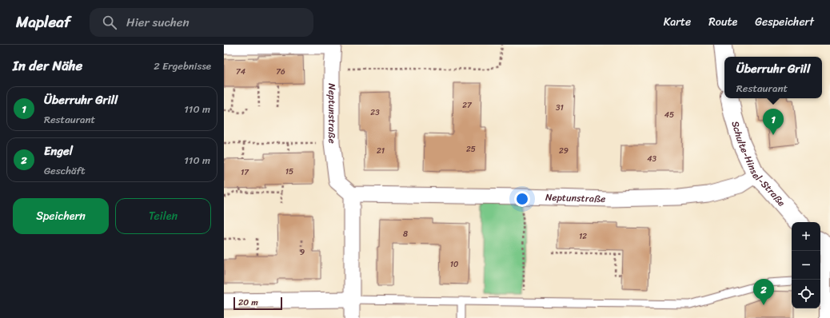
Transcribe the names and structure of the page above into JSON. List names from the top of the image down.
{
  "streets": {
    "street": ["Neptunstraße", "Schulte-Hinsel-Straße"]
  },
  "crossings": [
    ["Neptunstraße", "Schulte-Hinsel-Straße"]
  ],
  "house_numbers": [
    "74",
    "76",
    "27",
    "31",
    "23",
    "45",
    "25",
    "21",
    "29",
    "43",
    "15",
    "17",
    "8",
    "12",
    "9",
    "10"
  ],
  "scale_bar": "20 m",
  "page": {
    "header": "Mapleaf",
    "search": "Hier suchen",
    "nav": ["Karte", "Route", "Gespeichert"],
    "heading": ["In der Nähe", "2 Ergebnisse"],
    "popup": ["Überruhr Grill", "Restaurant"],
    "list": [
      {
        "mark": "1",
        "name": "Überruhr Grill",
        "note": "Restaurant",
        "value": "110 m"
      },
      {
        "mark": "2",
        "name": "Engel",
        "note": "Geschäft",
        "value": "110 m"
      }
    ],
    "pins": ["1", "2"],
    "buttons": ["Speichern", "Teilen"],
    "map_buttons": ["+", "−"],
    "scale": "20 m"
  }
}
